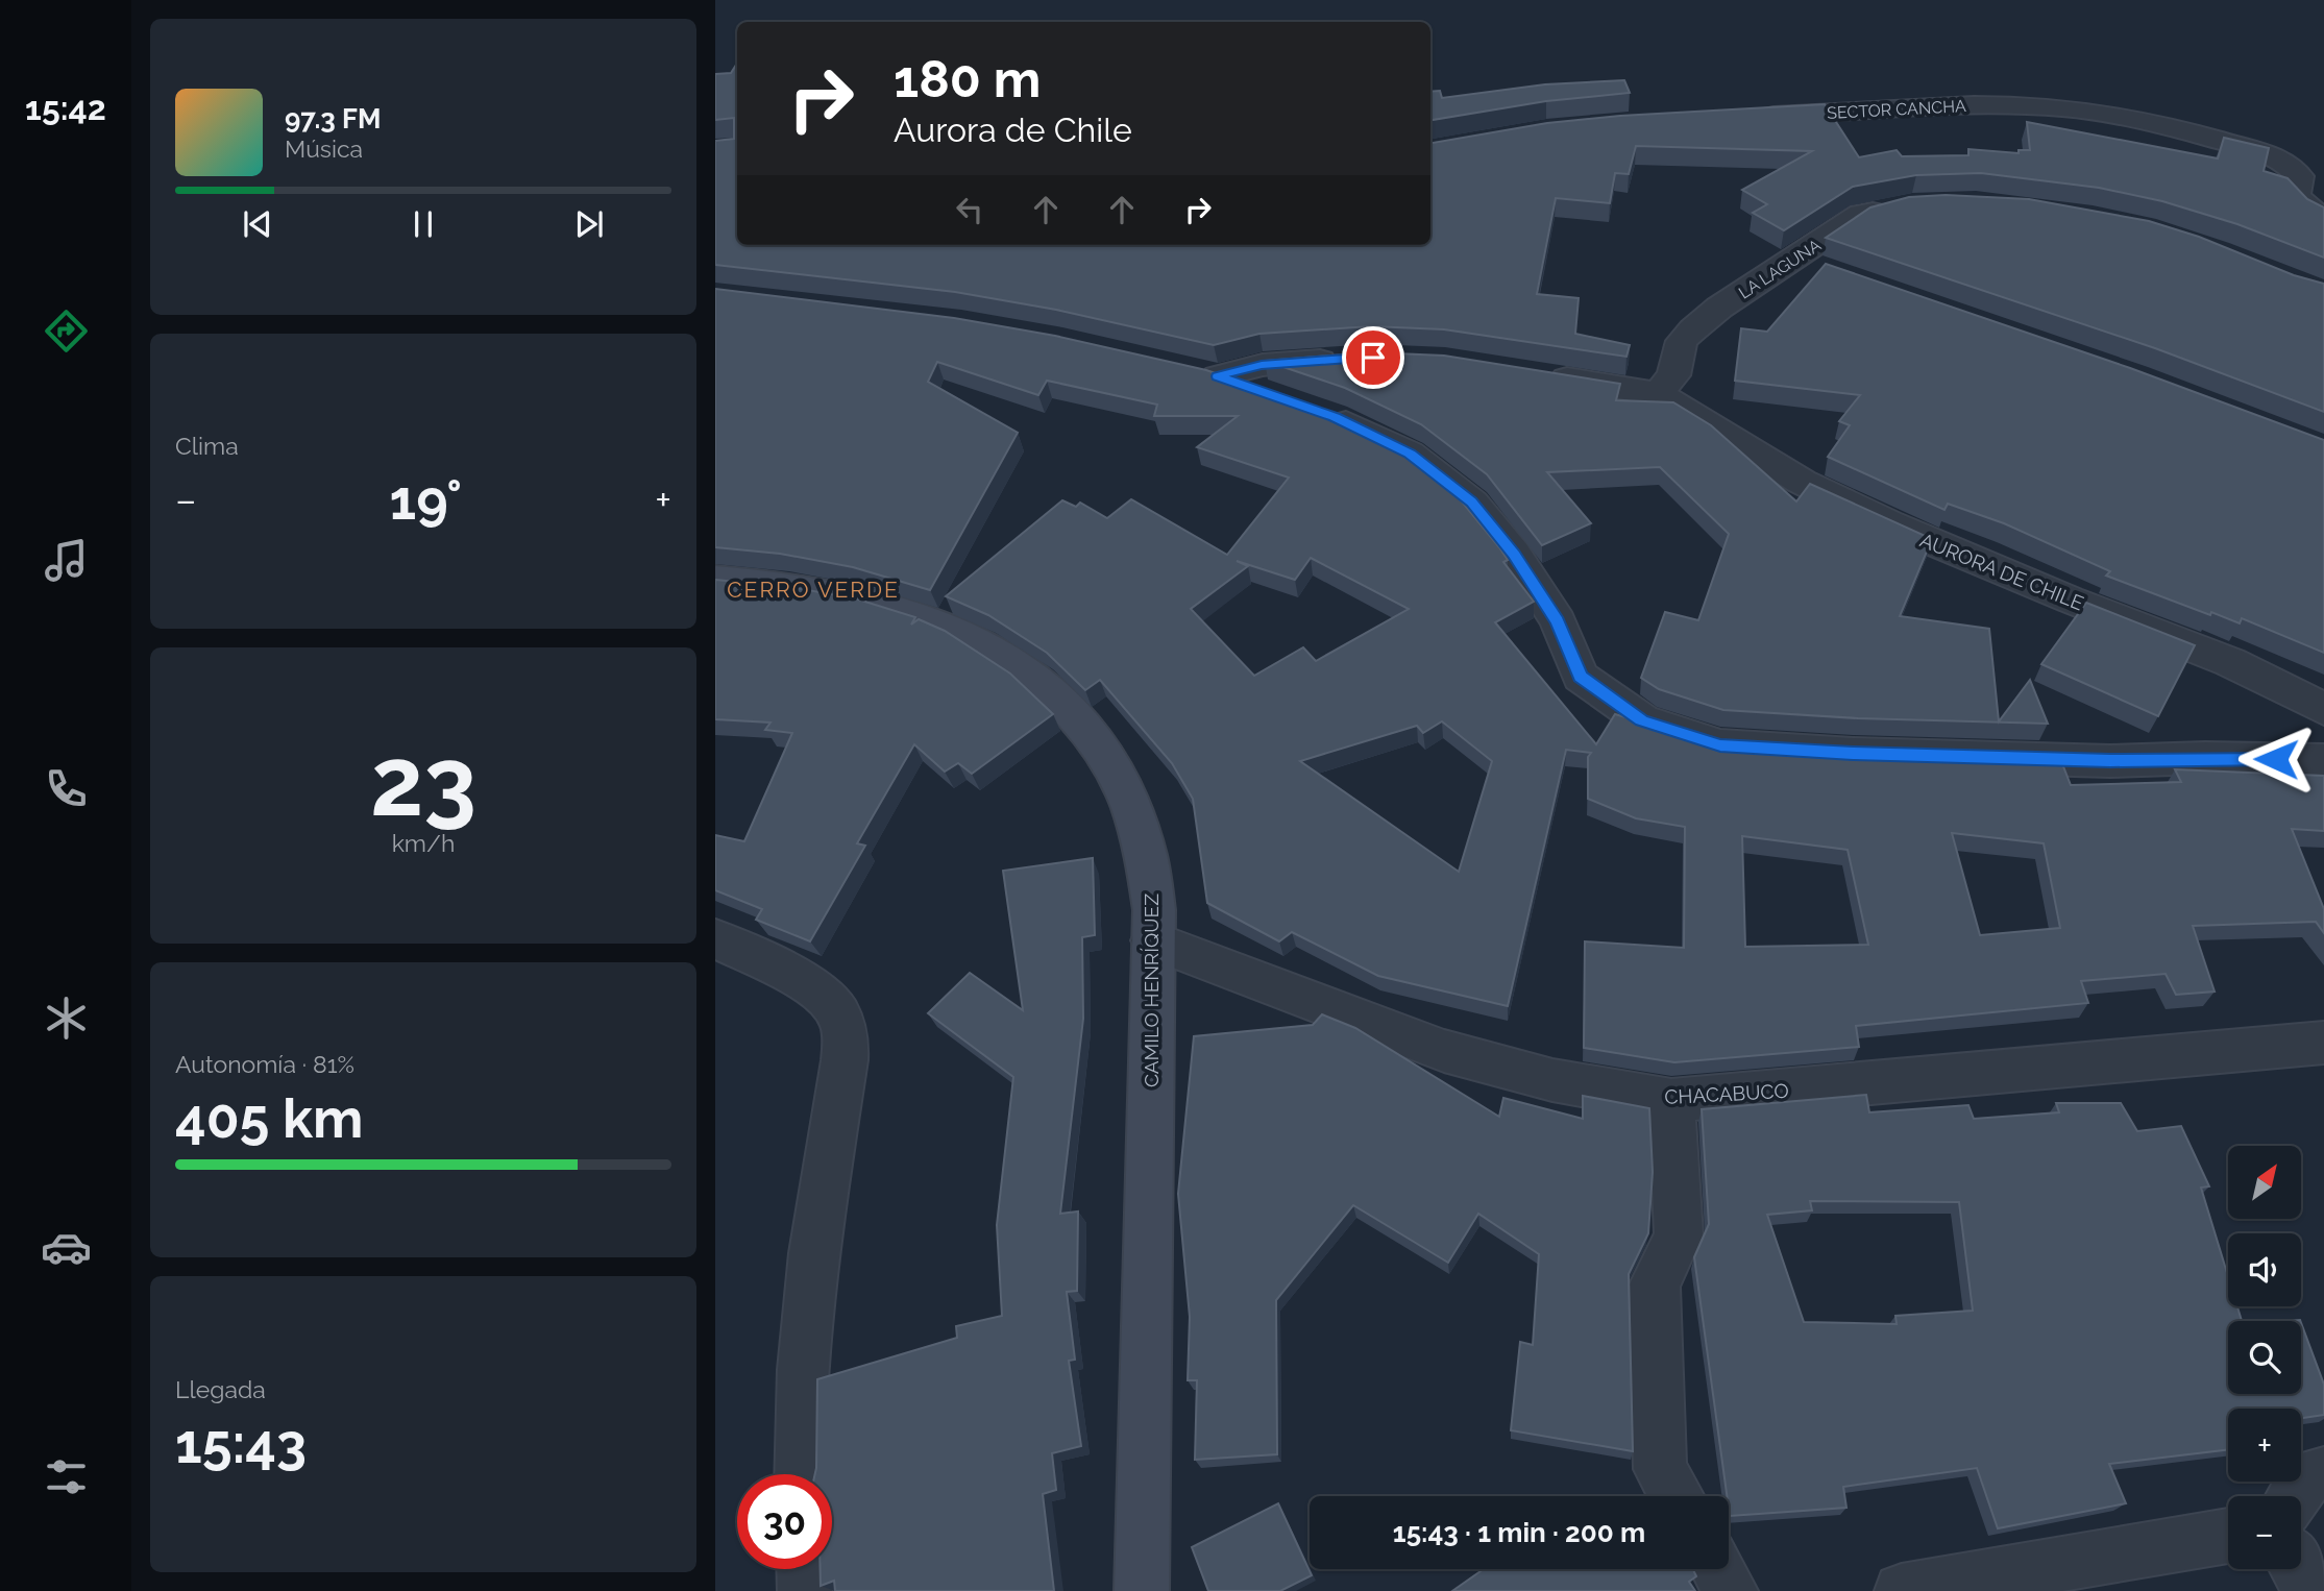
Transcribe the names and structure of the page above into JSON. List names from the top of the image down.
{
  "streets": {
    "street": [
      "SECTOR CANCHA",
      "LA LAGUNA",
      "AURORA DE CHILE",
      "CAMILO HENRÍQUEZ",
      "CHACABUCO"
    ]
  },
  "crossings": [
    ["LA LAGUNA", "AURORA DE CHILE"],
    ["CAMILO HENRÍQUEZ", "CHACABUCO"]
  ],
  "districts": ["CERRO VERDE"],
  "north": "top right",
  "page": {
    "tabs": "15:42",
    "turn": ["180 m", "Aurora de Chile"],
    "song": ["97.3 FM", "Música"],
    "tile": [
      "Clima",
      ["23", "km/h"],
      ["Autonomía · 81%", "405 km"],
      ["Llegada", "15:43"]
    ],
    "heat": ["−", "19°", "+"],
    "map_buttons": ["+", "−"],
    "limit": "30",
    "trip": "15:43 · 1 min · 200 m"
  }
}
